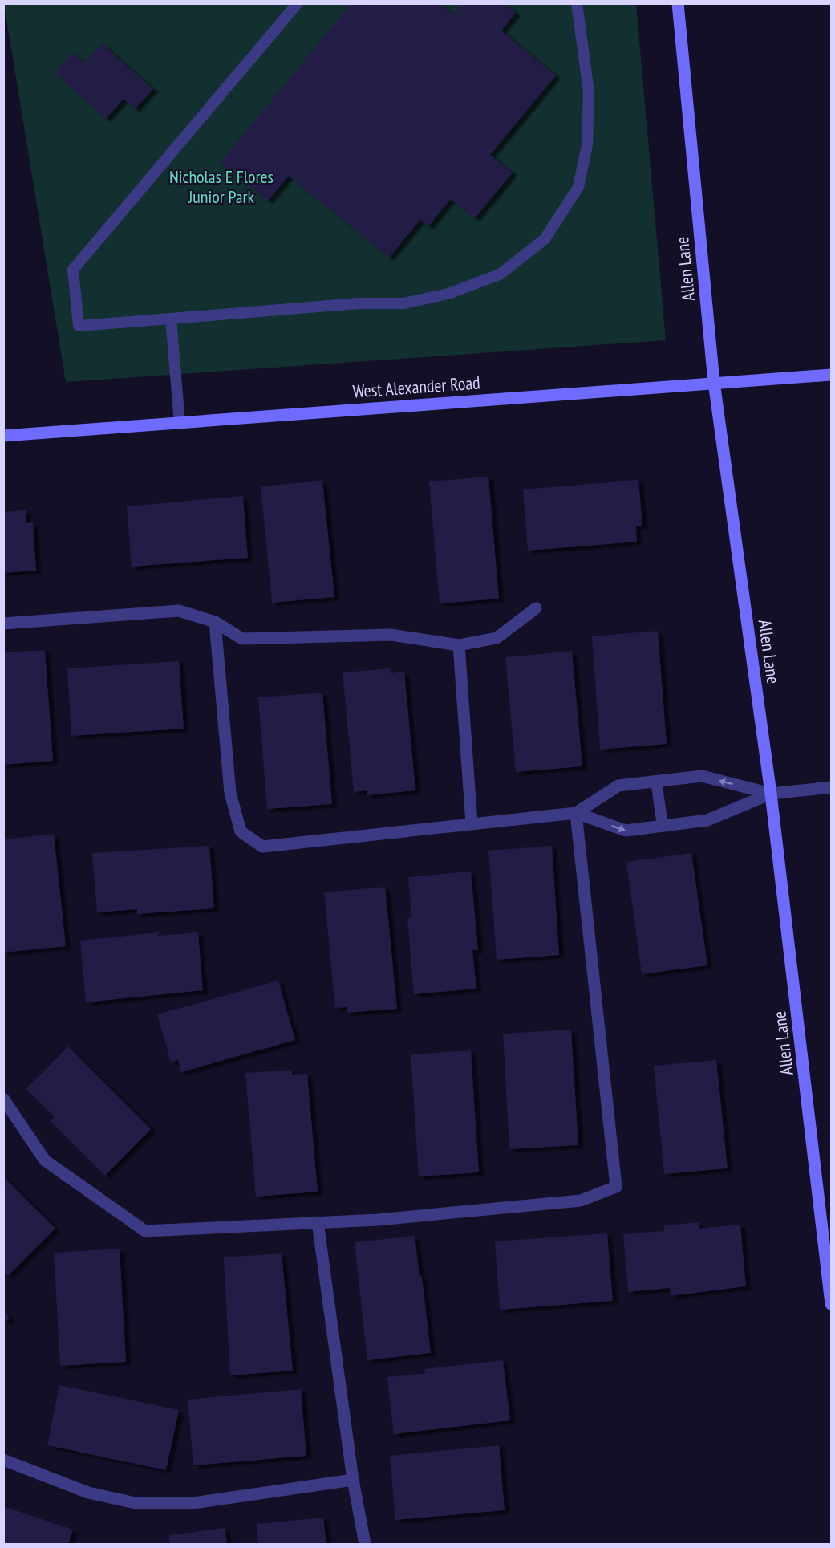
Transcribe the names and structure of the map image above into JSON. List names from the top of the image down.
{
  "streets": {
    "main road": ["Allen Lane", "West Alexander Road"]
  },
  "crossings": [
    ["Allen Lane", "West Alexander Road"]
  ],
  "parks": ["Nicholas E Flores Junior Park"]
}
